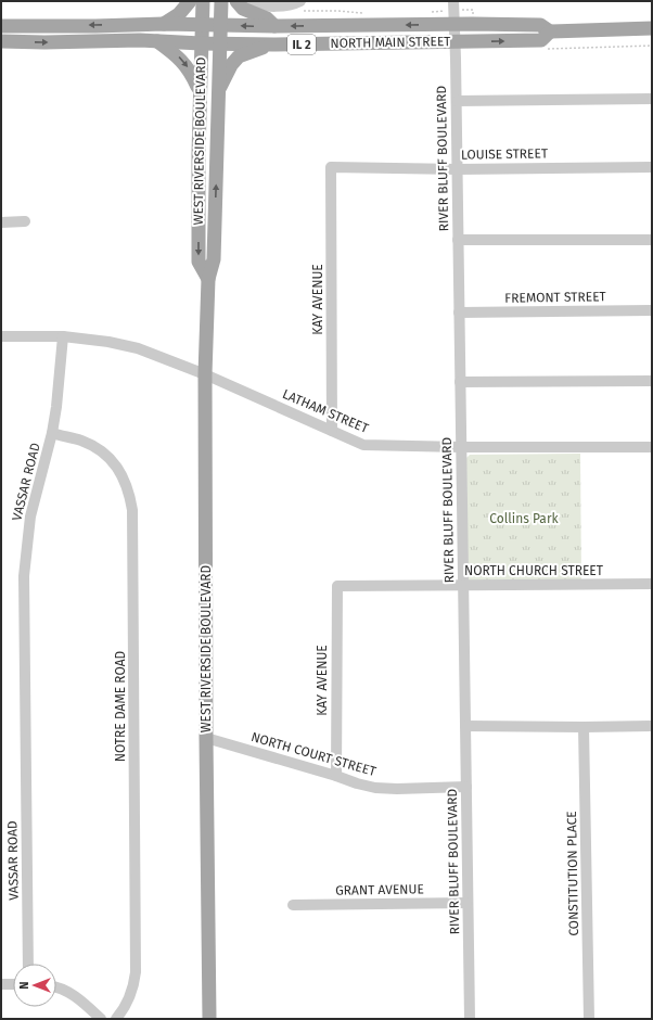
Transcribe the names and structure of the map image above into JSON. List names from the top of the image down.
{
  "streets": {
    "main road": ["NORTH MAIN STREET", "IL 2", "WEST RIVERSIDE BOULEVARD"],
    "street": [
      "LOUISE STREET",
      "RIVER BLUFF BOULEVARD",
      "FREMONT STREET",
      "KAY AVENUE",
      "LATHAM STREET",
      "VASSAR ROAD",
      "NORTH CHURCH STREET",
      "NOTRE DAME ROAD",
      "NORTH COURT STREET",
      "CONSTITUTION PLACE",
      "GRANT AVENUE"
    ]
  },
  "crossings": [
    ["NORTH MAIN STREET", "IL 2"],
    ["NORTH MAIN STREET", "WEST RIVERSIDE BOULEVARD"],
    ["NORTH MAIN STREET", "RIVER BLUFF BOULEVARD"],
    ["IL 2", "WEST RIVERSIDE BOULEVARD"],
    ["WEST RIVERSIDE BOULEVARD", "LATHAM STREET"],
    ["WEST RIVERSIDE BOULEVARD", "NORTH COURT STREET"],
    ["LOUISE STREET", "RIVER BLUFF BOULEVARD"],
    ["LOUISE STREET", "KAY AVENUE"],
    ["RIVER BLUFF BOULEVARD", "FREMONT STREET"],
    ["RIVER BLUFF BOULEVARD", "LATHAM STREET"],
    ["RIVER BLUFF BOULEVARD", "NORTH CHURCH STREET"],
    ["RIVER BLUFF BOULEVARD", "NORTH COURT STREET"],
    ["RIVER BLUFF BOULEVARD", "GRANT AVENUE"],
    ["KAY AVENUE", "LATHAM STREET"],
    ["KAY AVENUE", "NORTH CHURCH STREET"],
    ["KAY AVENUE", "NORTH COURT STREET"],
    ["LATHAM STREET", "VASSAR ROAD"],
    ["VASSAR ROAD", "NOTRE DAME ROAD"]
  ],
  "parks": ["Collins Park"],
  "north": "left"
}
